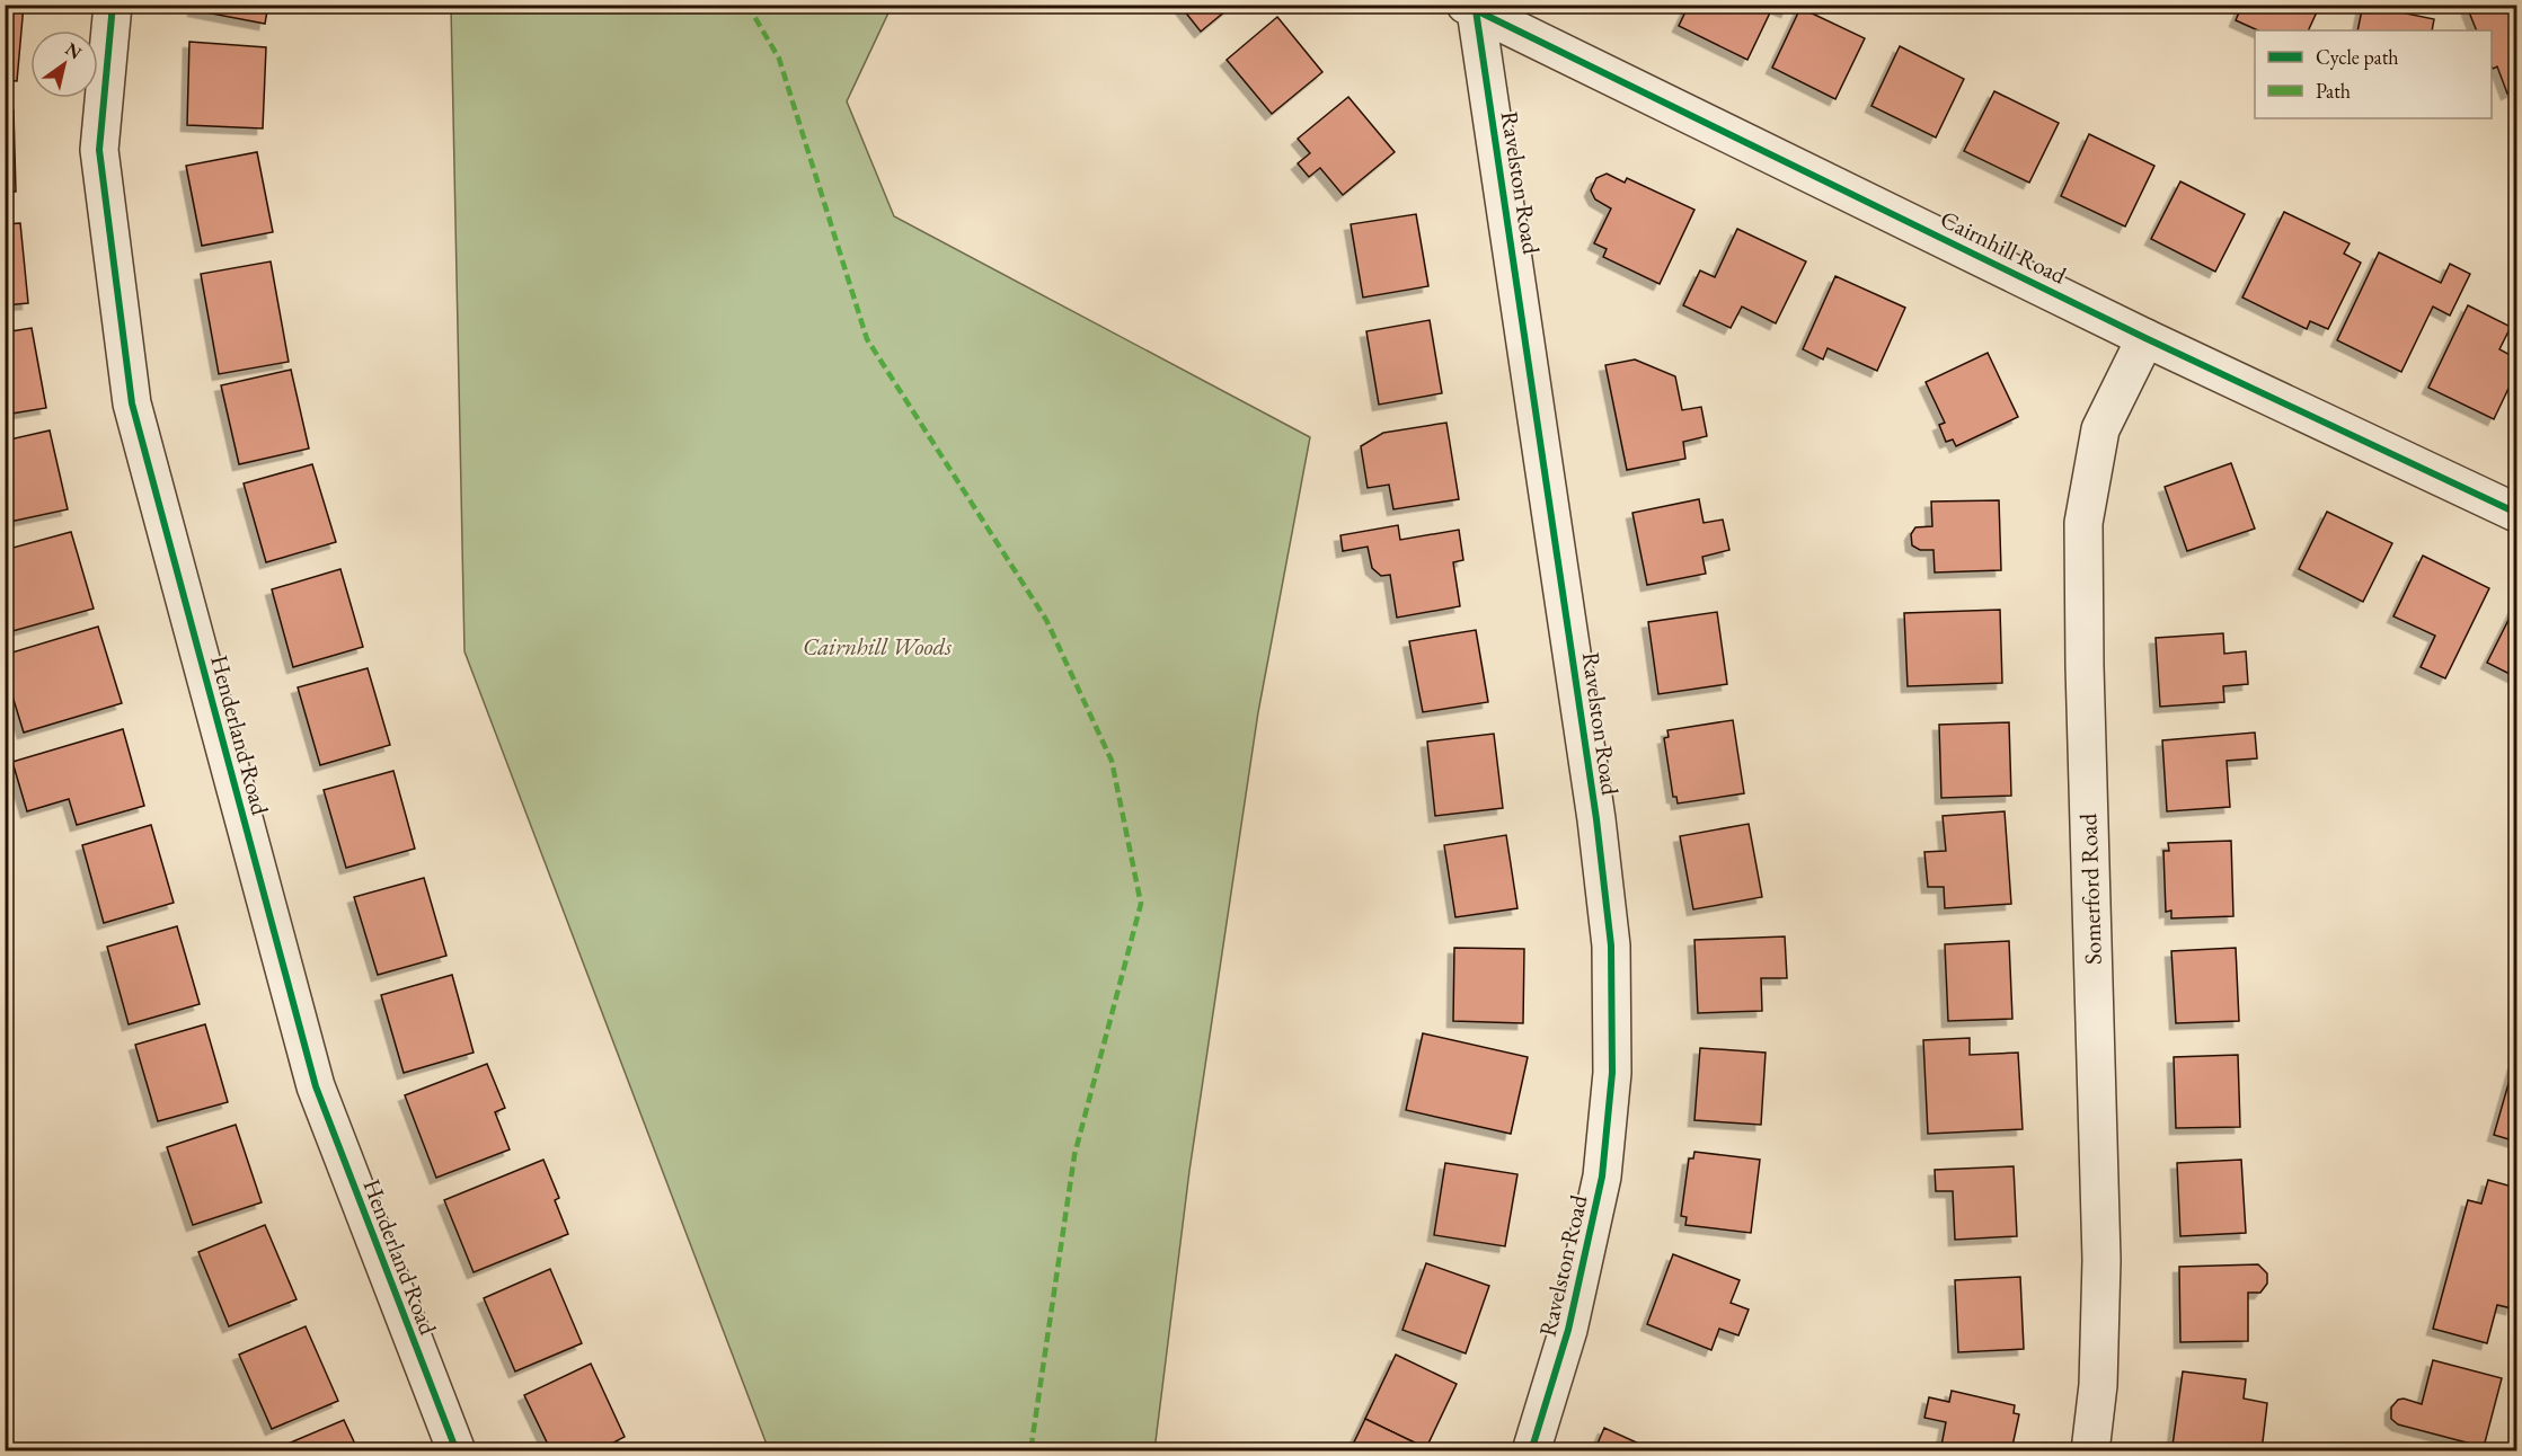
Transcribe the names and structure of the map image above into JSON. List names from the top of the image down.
{
  "streets": {
    "street": [
      "Ravelston Road",
      "Cairnhill Road",
      "Henderland Road",
      "Somerford Road"
    ]
  },
  "crossings": [
    ["Ravelston Road", "Cairnhill Road"],
    ["Cairnhill Road", "Somerford Road"]
  ],
  "parks": ["Cairnhill Woods"],
  "legend": ["Cycle path", "Path"],
  "north": "top right"
}
